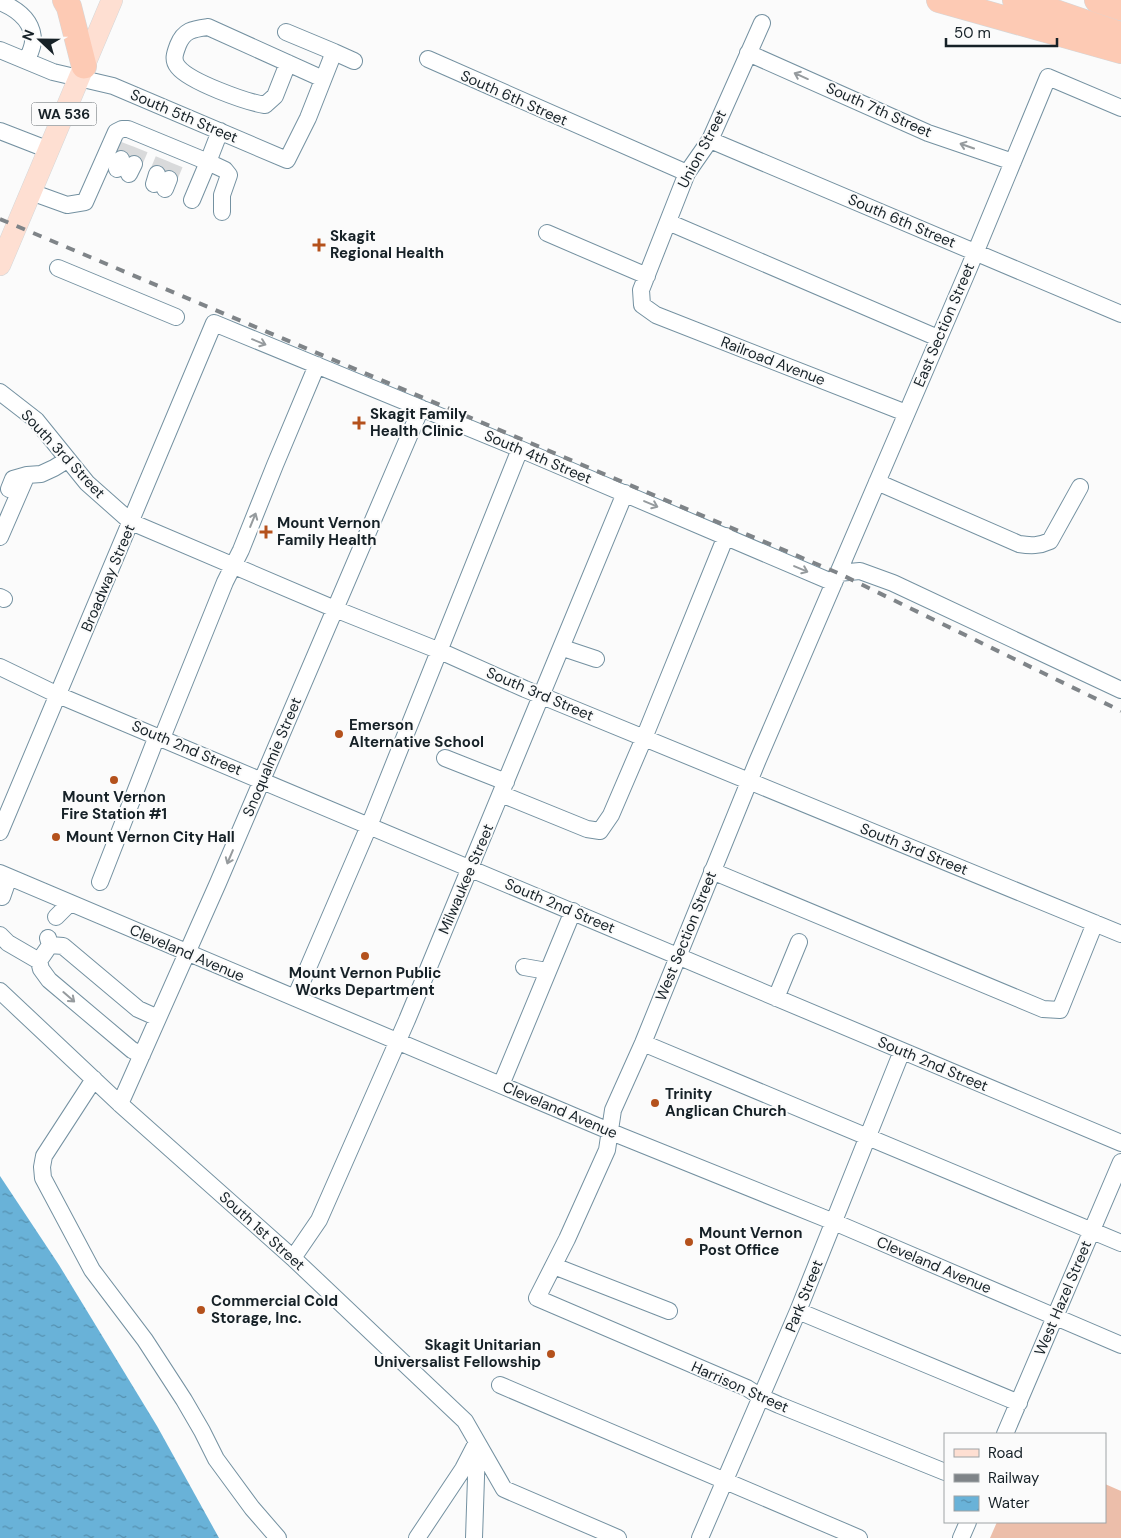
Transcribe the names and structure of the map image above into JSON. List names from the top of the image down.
{
  "streets": {
    "main road": ["WA 536"],
    "street": [
      "South 6th Street",
      "South 7th Street",
      "South 5th Street",
      "Union Street",
      "East Section Street",
      "Railroad Avenue",
      "South 3rd Street",
      "South 4th Street",
      "Broadway Street",
      "South 2nd Street",
      "Snoqualmie Street",
      "Milwaukee Street",
      "West Section Street",
      "Cleveland Avenue",
      "South 1st Street",
      "Park Street",
      "West Hazel Street",
      "Harrison Street"
    ]
  },
  "crossings": [
    ["South 6th Street", "Union Street"],
    ["South 6th Street", "East Section Street"],
    ["South 7th Street", "Union Street"],
    ["South 7th Street", "East Section Street"],
    ["WA 536", "South 5th Street"],
    ["Union Street", "Railroad Avenue"],
    ["East Section Street", "Railroad Avenue"],
    ["East Section Street", "South 4th Street"],
    ["East Section Street", "West Section Street"],
    ["South 3rd Street", "Broadway Street"],
    ["South 3rd Street", "Snoqualmie Street"],
    ["South 3rd Street", "Milwaukee Street"],
    ["South 3rd Street", "West Section Street"],
    ["South 4th Street", "Broadway Street"],
    ["South 4th Street", "Snoqualmie Street"],
    ["South 4th Street", "Milwaukee Street"],
    ["South 4th Street", "West Section Street"],
    ["Broadway Street", "South 2nd Street"],
    ["South 2nd Street", "Snoqualmie Street"],
    ["South 2nd Street", "Milwaukee Street"],
    ["South 2nd Street", "West Section Street"],
    ["South 2nd Street", "Park Street"],
    ["Snoqualmie Street", "Cleveland Avenue"],
    ["Snoqualmie Street", "South 1st Street"],
    ["Milwaukee Street", "Cleveland Avenue"],
    ["Milwaukee Street", "South 1st Street"],
    ["West Section Street", "Cleveland Avenue"],
    ["West Section Street", "Harrison Street"],
    ["Cleveland Avenue", "Park Street"],
    ["Cleveland Avenue", "West Hazel Street"],
    ["Park Street", "Harrison Street"]
  ],
  "one_way": ["South 7th Street", "South 4th Street"],
  "places": {
    "health": ["Skagit Regional Health", "Skagit Family Health Clinic", "Mount Vernon Family Health"],
    "other": [
      "Emerson Alternative School",
      "Mount Vernon Fire Station #1",
      "Mount Vernon City Hall",
      "Mount Vernon Public Works Department",
      "Trinity Anglican Church",
      "Mount Vernon Post Office",
      "Commercial Cold Storage, Inc.",
      "Skagit Unitarian Universalist Fellowship"
    ]
  },
  "legend": ["Road", "Railway", "Water"],
  "scale_bar": "50 m",
  "north": "left"
}
